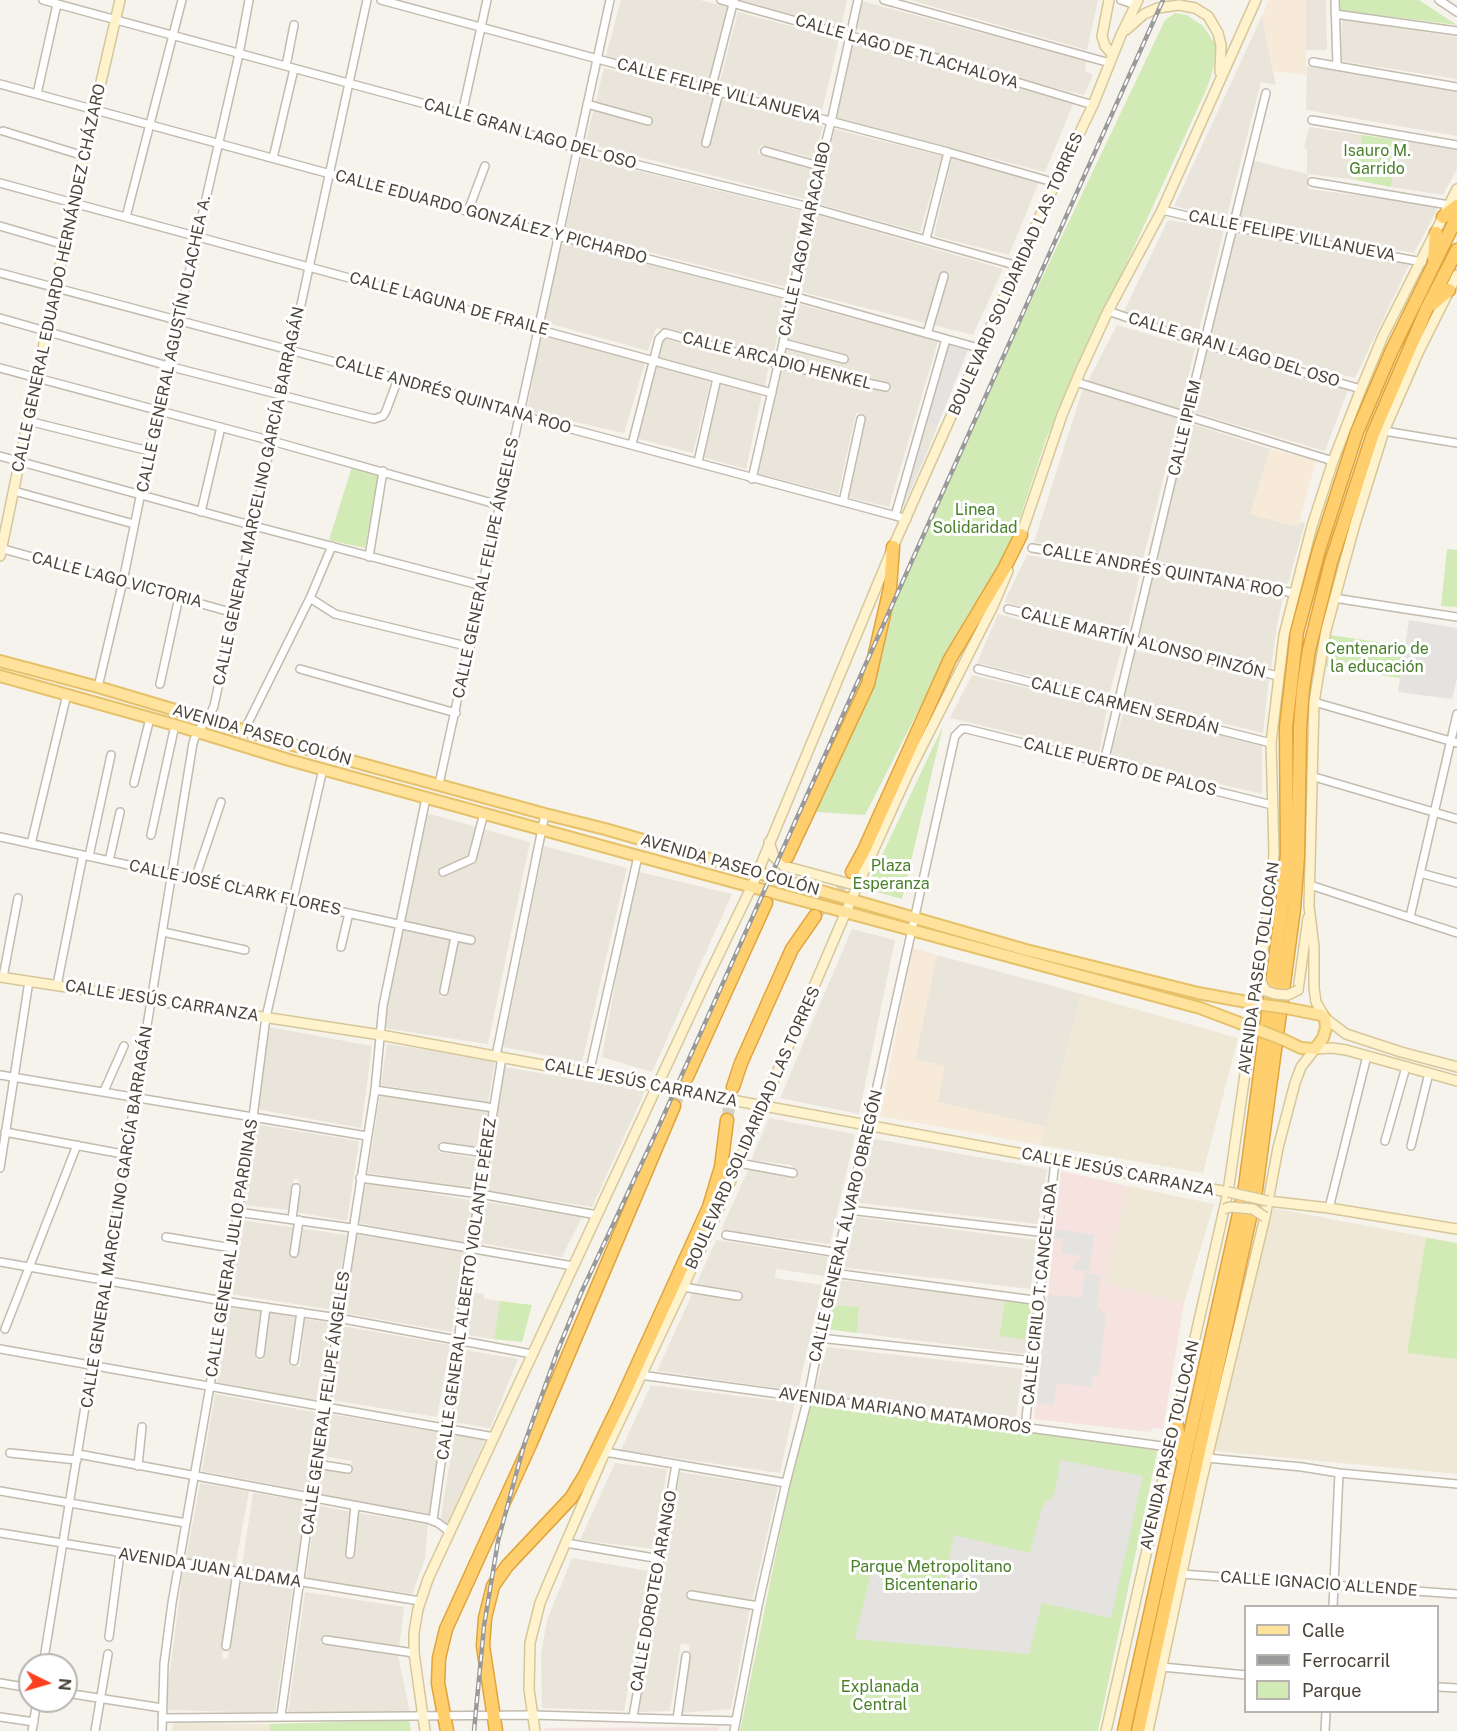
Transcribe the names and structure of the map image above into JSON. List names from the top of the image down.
{
  "streets": {
    "highway": ["BOULEVARD SOLIDARIDAD LAS TORRES", "AVENIDA PASEO TOLLOCAN"],
    "main road": ["CALLE GENERAL EDUARDO HERNÁNDEZ CHÁZARO", "AVENIDA PASEO COLÓN", "CALLE JESÚS CARRANZA"],
    "street": [
      "CALLE LAGO DE TLACHALOYA",
      "CALLE FELIPE VILLANUEVA",
      "CALLE GRAN LAGO DEL OSO",
      "CALLE EDUARDO GONZÁLEZ Y PICHARDO",
      "CALLE LAGO MARACAIBO",
      "CALLE LAGUNA DE FRAILE",
      "CALLE GENERAL AGUSTÍN OLACHEA A.",
      "CALLE ARCADIO HENKEL",
      "CALLE ANDRÉS QUINTANA ROO",
      "CALLE IPIEM",
      "CALLE GENERAL MARCELINO GARCÍA BARRAGÁN",
      "CALLE GENERAL FELIPE ÁNGELES",
      "CALLE LAGO VICTORIA",
      "CALLE MARTÍN ALONSO PINZÓN",
      "CALLE CARMEN SERDÁN",
      "CALLE PUERTO DE PALOS",
      "CALLE JOSÉ CLARK FLORES",
      "CALLE GENERAL ÁLVARO OBREGÓN",
      "CALLE GENERAL JULIO PARDINAS",
      "CALLE GENERAL ALBERTO VIOLANTE PÉREZ",
      "CALLE CIRILO T. CANCELADA",
      "AVENIDA MARIANO MATAMOROS",
      "AVENIDA JUAN ALDAMA",
      "CALLE IGNACIO ALLENDE",
      "CALLE DOROTEO ARANGO"
    ]
  },
  "crossings": [
    ["CALLE LAGO DE TLACHALOYA", "CALLE LAGO MARACAIBO"],
    ["CALLE LAGO DE TLACHALOYA", "BOULEVARD SOLIDARIDAD LAS TORRES"],
    ["CALLE FELIPE VILLANUEVA", "CALLE LAGO MARACAIBO"],
    ["CALLE FELIPE VILLANUEVA", "BOULEVARD SOLIDARIDAD LAS TORRES"],
    ["CALLE FELIPE VILLANUEVA", "CALLE IPIEM"],
    ["CALLE FELIPE VILLANUEVA", "CALLE GENERAL FELIPE ÁNGELES"],
    ["CALLE FELIPE VILLANUEVA", "AVENIDA PASEO TOLLOCAN"],
    ["CALLE GRAN LAGO DEL OSO", "CALLE LAGO MARACAIBO"],
    ["CALLE GRAN LAGO DEL OSO", "BOULEVARD SOLIDARIDAD LAS TORRES"],
    ["CALLE GRAN LAGO DEL OSO", "CALLE GENERAL EDUARDO HERNÁNDEZ CHÁZARO"],
    ["CALLE GRAN LAGO DEL OSO", "CALLE GENERAL AGUSTÍN OLACHEA A."],
    ["CALLE GRAN LAGO DEL OSO", "CALLE IPIEM"],
    ["CALLE GRAN LAGO DEL OSO", "CALLE GENERAL MARCELINO GARCÍA BARRAGÁN"],
    ["CALLE GRAN LAGO DEL OSO", "CALLE GENERAL FELIPE ÁNGELES"],
    ["CALLE GRAN LAGO DEL OSO", "AVENIDA PASEO TOLLOCAN"],
    ["CALLE EDUARDO GONZÁLEZ Y PICHARDO", "CALLE LAGO MARACAIBO"],
    ["CALLE EDUARDO GONZÁLEZ Y PICHARDO", "BOULEVARD SOLIDARIDAD LAS TORRES"],
    ["CALLE EDUARDO GONZÁLEZ Y PICHARDO", "CALLE GENERAL EDUARDO HERNÁNDEZ CHÁZARO"],
    ["CALLE EDUARDO GONZÁLEZ Y PICHARDO", "CALLE GENERAL AGUSTÍN OLACHEA A."],
    ["CALLE EDUARDO GONZÁLEZ Y PICHARDO", "CALLE GENERAL MARCELINO GARCÍA BARRAGÁN"],
    ["CALLE EDUARDO GONZÁLEZ Y PICHARDO", "CALLE GENERAL FELIPE ÁNGELES"],
    ["CALLE LAGO MARACAIBO", "CALLE LAGUNA DE FRAILE"],
    ["CALLE LAGO MARACAIBO", "CALLE ARCADIO HENKEL"],
    ["CALLE LAGO MARACAIBO", "CALLE ANDRÉS QUINTANA ROO"],
    ["BOULEVARD SOLIDARIDAD LAS TORRES", "CALLE ANDRÉS QUINTANA ROO"],
    ["BOULEVARD SOLIDARIDAD LAS TORRES", "AVENIDA PASEO COLÓN"],
    ["BOULEVARD SOLIDARIDAD LAS TORRES", "CALLE JESÚS CARRANZA"],
    ["BOULEVARD SOLIDARIDAD LAS TORRES", "AVENIDA MARIANO MATAMOROS"],
    ["BOULEVARD SOLIDARIDAD LAS TORRES", "AVENIDA JUAN ALDAMA"],
    ["CALLE GENERAL EDUARDO HERNÁNDEZ CHÁZARO", "CALLE ANDRÉS QUINTANA ROO"],
    ["CALLE GENERAL EDUARDO HERNÁNDEZ CHÁZARO", "CALLE LAGO VICTORIA"],
    ["CALLE LAGUNA DE FRAILE", "CALLE GENERAL AGUSTÍN OLACHEA A."],
    ["CALLE LAGUNA DE FRAILE", "CALLE ARCADIO HENKEL"],
    ["CALLE LAGUNA DE FRAILE", "CALLE GENERAL MARCELINO GARCÍA BARRAGÁN"],
    ["CALLE LAGUNA DE FRAILE", "CALLE GENERAL FELIPE ÁNGELES"],
    ["CALLE GENERAL AGUSTÍN OLACHEA A.", "CALLE ANDRÉS QUINTANA ROO"],
    ["CALLE GENERAL AGUSTÍN OLACHEA A.", "CALLE LAGO VICTORIA"],
    ["CALLE GENERAL AGUSTÍN OLACHEA A.", "AVENIDA PASEO COLÓN"],
    ["CALLE ANDRÉS QUINTANA ROO", "CALLE IPIEM"],
    ["CALLE ANDRÉS QUINTANA ROO", "CALLE GENERAL MARCELINO GARCÍA BARRAGÁN"],
    ["CALLE ANDRÉS QUINTANA ROO", "CALLE GENERAL FELIPE ÁNGELES"],
    ["CALLE ANDRÉS QUINTANA ROO", "AVENIDA PASEO TOLLOCAN"],
    ["CALLE IPIEM", "CALLE MARTÍN ALONSO PINZÓN"],
    ["CALLE IPIEM", "CALLE CARMEN SERDÁN"],
    ["CALLE IPIEM", "CALLE PUERTO DE PALOS"],
    ["CALLE GENERAL MARCELINO GARCÍA BARRAGÁN", "CALLE LAGO VICTORIA"],
    ["CALLE GENERAL MARCELINO GARCÍA BARRAGÁN", "AVENIDA PASEO COLÓN"],
    ["CALLE GENERAL MARCELINO GARCÍA BARRAGÁN", "CALLE JOSÉ CLARK FLORES"],
    ["CALLE GENERAL MARCELINO GARCÍA BARRAGÁN", "CALLE JESÚS CARRANZA"],
    ["CALLE GENERAL MARCELINO GARCÍA BARRAGÁN", "AVENIDA JUAN ALDAMA"],
    ["CALLE GENERAL FELIPE ÁNGELES", "AVENIDA PASEO COLÓN"],
    ["CALLE GENERAL FELIPE ÁNGELES", "CALLE JOSÉ CLARK FLORES"],
    ["CALLE GENERAL FELIPE ÁNGELES", "CALLE JESÚS CARRANZA"],
    ["CALLE GENERAL FELIPE ÁNGELES", "AVENIDA JUAN ALDAMA"],
    ["CALLE MARTÍN ALONSO PINZÓN", "AVENIDA PASEO TOLLOCAN"],
    ["CALLE CARMEN SERDÁN", "AVENIDA PASEO TOLLOCAN"],
    ["AVENIDA PASEO COLÓN", "AVENIDA PASEO TOLLOCAN"],
    ["AVENIDA PASEO COLÓN", "CALLE GENERAL ÁLVARO OBREGÓN"],
    ["AVENIDA PASEO COLÓN", "CALLE GENERAL JULIO PARDINAS"],
    ["AVENIDA PASEO COLÓN", "CALLE GENERAL ALBERTO VIOLANTE PÉREZ"],
    ["CALLE PUERTO DE PALOS", "AVENIDA PASEO TOLLOCAN"],
    ["CALLE PUERTO DE PALOS", "CALLE GENERAL ÁLVARO OBREGÓN"],
    ["CALLE JOSÉ CLARK FLORES", "CALLE GENERAL JULIO PARDINAS"],
    ["AVENIDA PASEO TOLLOCAN", "CALLE JESÚS CARRANZA"],
    ["AVENIDA PASEO TOLLOCAN", "AVENIDA MARIANO MATAMOROS"],
    ["AVENIDA PASEO TOLLOCAN", "CALLE IGNACIO ALLENDE"],
    ["CALLE JESÚS CARRANZA", "CALLE GENERAL ÁLVARO OBREGÓN"],
    ["CALLE JESÚS CARRANZA", "CALLE GENERAL JULIO PARDINAS"],
    ["CALLE JESÚS CARRANZA", "CALLE GENERAL ALBERTO VIOLANTE PÉREZ"],
    ["CALLE JESÚS CARRANZA", "CALLE CIRILO T. CANCELADA"],
    ["CALLE GENERAL ÁLVARO OBREGÓN", "AVENIDA MARIANO MATAMOROS"],
    ["CALLE GENERAL JULIO PARDINAS", "AVENIDA JUAN ALDAMA"],
    ["CALLE CIRILO T. CANCELADA", "AVENIDA MARIANO MATAMOROS"]
  ],
  "parks": [
    "Isauro M. Garrido",
    "Linea Solidaridad",
    "Centenario de la educación",
    "Plaza Esperanza",
    "Parque Metropolitano Bicentenario",
    "Explanada Central"
  ],
  "legend": ["Calle", "Ferrocarril", "Parque"],
  "north": "right"
}
